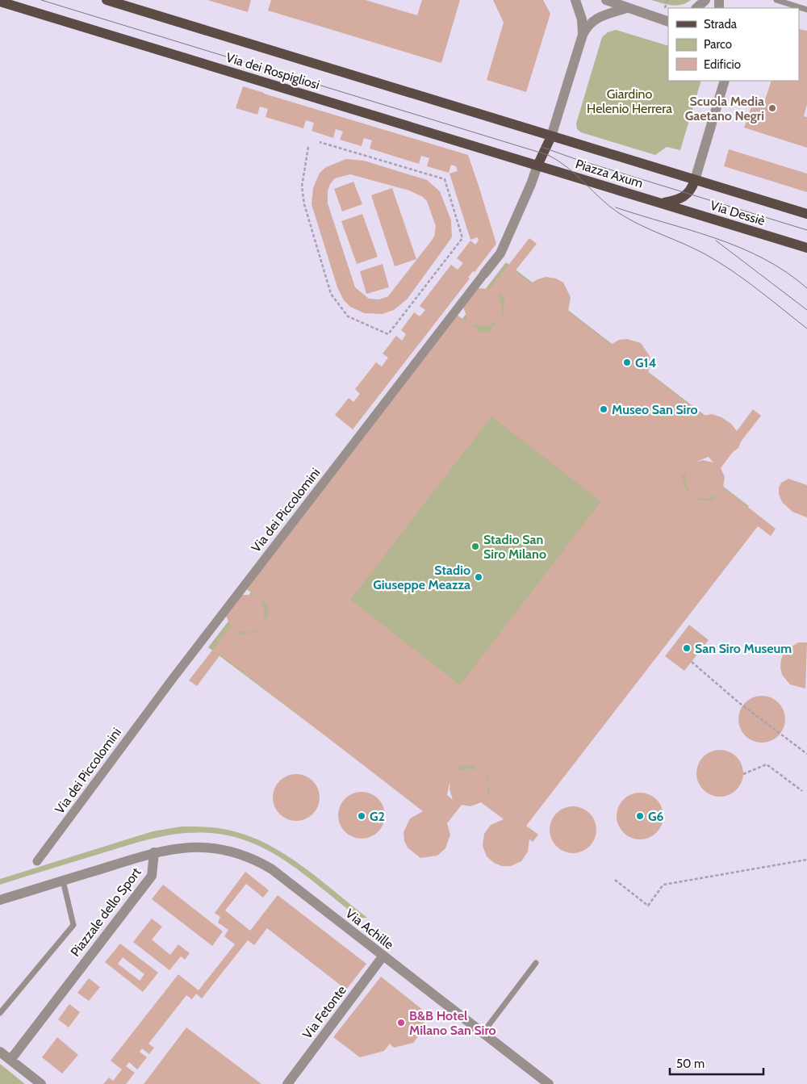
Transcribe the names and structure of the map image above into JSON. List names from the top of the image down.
{
  "streets": {
    "main road": ["Via dei Rospigliosi", "Piazza Axum", "Via Dessiè"],
    "street": [
      "Via dei Piccolomini",
      "Piazzale dello Sport",
      "Via Achille",
      "Via Fetonte"
    ]
  },
  "crossings": [
    ["Via dei Rospigliosi", "Piazza Axum"],
    ["Via dei Rospigliosi", "Via dei Piccolomini"],
    ["Piazza Axum", "Via Dessiè"],
    ["Piazza Axum", "Via dei Piccolomini"],
    ["Piazzale dello Sport", "Via Achille"],
    ["Via Achille", "Via Fetonte"]
  ],
  "parks": ["Giardino Helenio Herrera"],
  "places": [
    "Scuola Media Gaetano Negri",
    "G14",
    "Museo San Siro",
    "Stadio San Siro Milano",
    "Stadio Giuseppe Meazza",
    "San Siro Museum",
    "G2",
    "G6",
    "B&B Hotel Milano San Siro"
  ],
  "legend": ["Strada", "Parco", "Edificio"],
  "scale_bar": "50 m"
}
